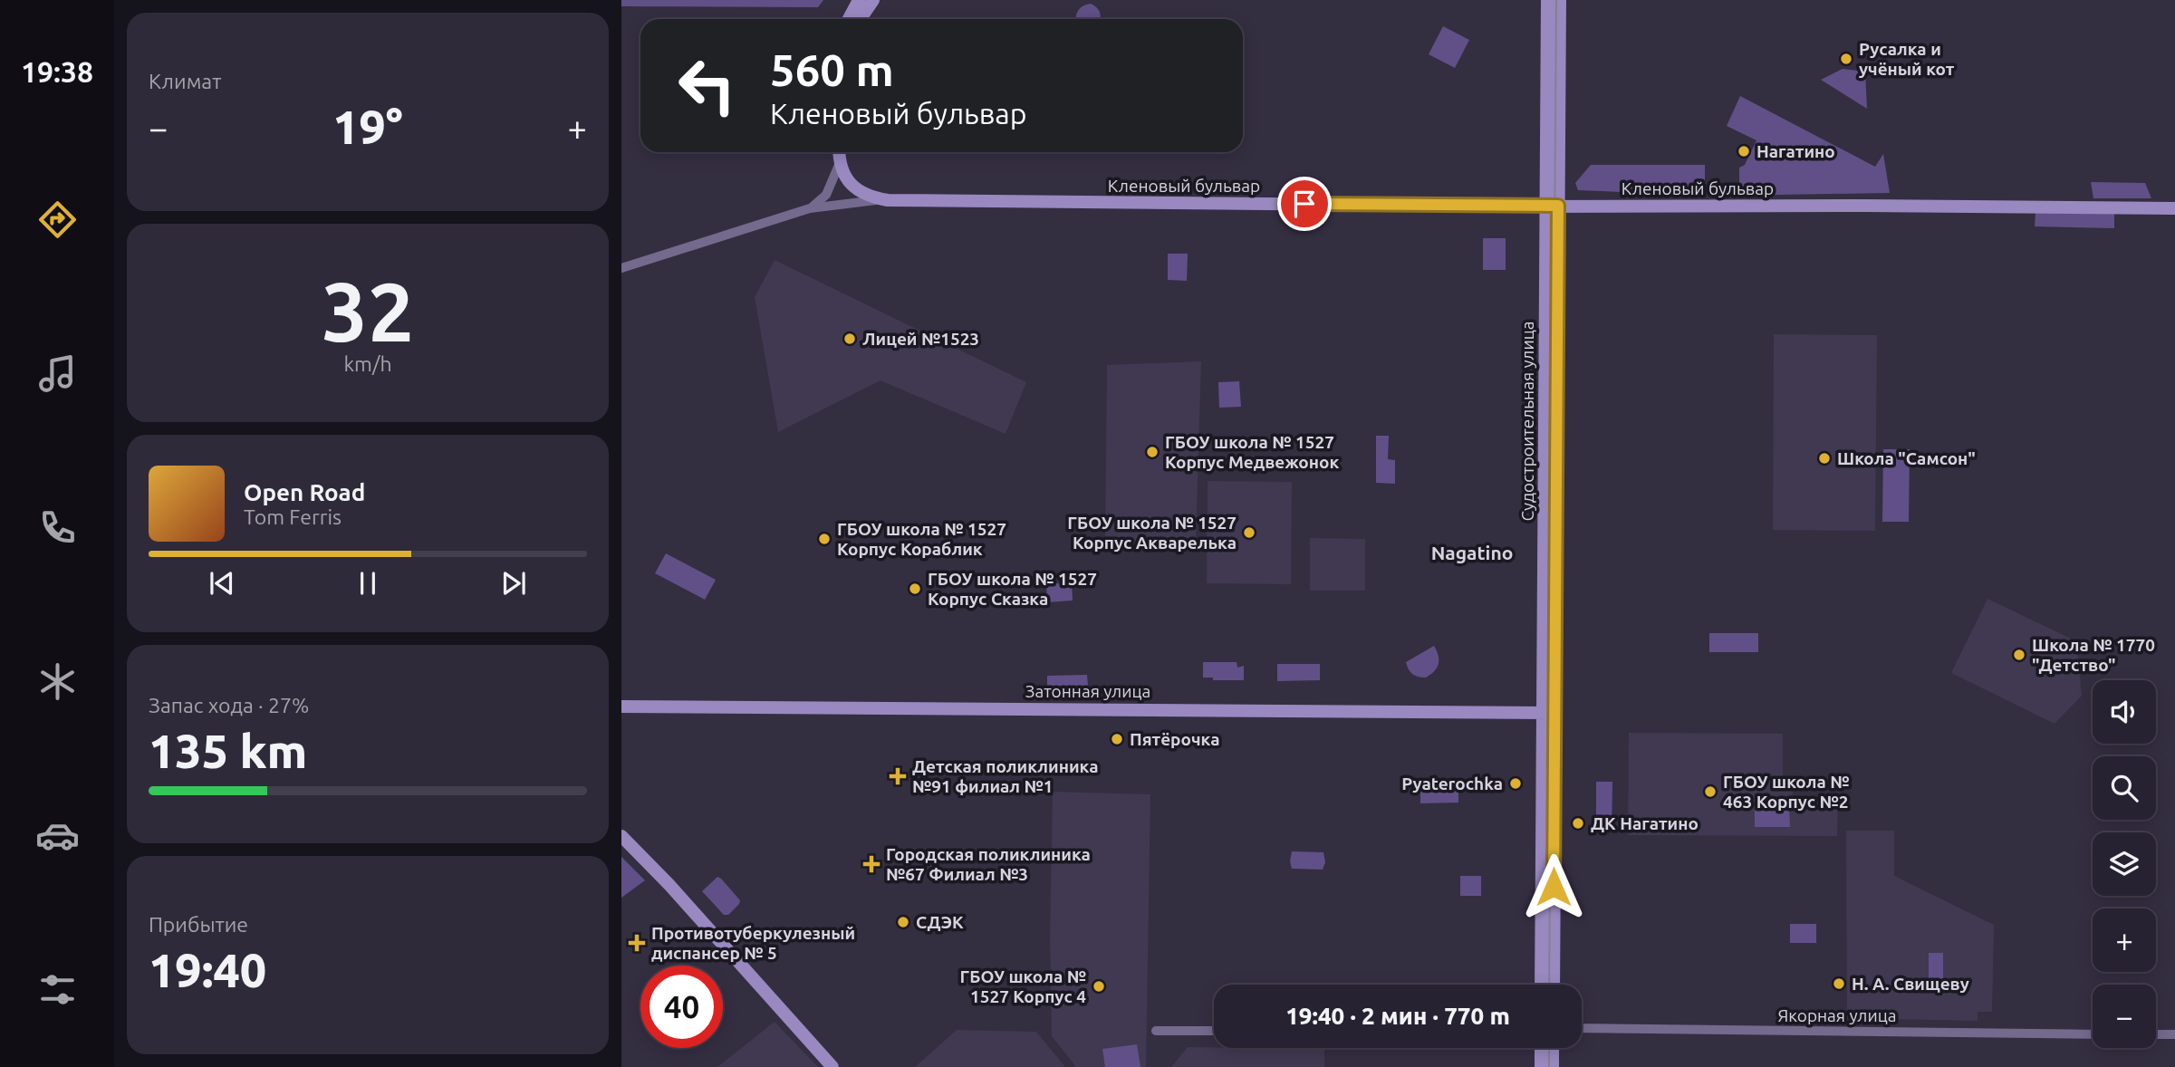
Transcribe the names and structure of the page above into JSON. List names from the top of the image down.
{
  "streets": {
    "street": [
      "Кленовый бульвар",
      "Судостроительная улица",
      "Затонная улица",
      "Якорная улица"
    ]
  },
  "crossings": [
    ["Кленовый бульвар", "Судостроительная улица"],
    ["Судостроительная улица", "Затонная улица"]
  ],
  "districts": ["Nagatino"],
  "places": {
    "other": [
      "Русалка и учёный кот",
      "Нагатино",
      "Лицей №1523",
      "ГБОУ школа № 1527 Корпус Медвежонок",
      "Школа \"Самсон\"",
      "ГБОУ школа № 1527 Корпус Акварелька",
      "ГБОУ школа № 1527 Корпус Кораблик",
      "ГБОУ школа № 1527 Корпус Сказка",
      "Школа № 1770 \"Детство\"",
      "Пятёрочка",
      "Pyaterochka",
      "ГБОУ школа № 463 Корпус №2",
      "ДК Нагатино",
      "СДЭК",
      "Н. А. Свищеву",
      "ГБОУ школа № 1527 Корпус 4"
    ],
    "health": ["Детская поликлиника №91 филиал №1", "Городская поликлиника №67 Филиал №3", "Противотуберкулезный диспансер № 5"]
  },
  "page": {
    "tabs": "19:38",
    "tile": [
      "Климат",
      ["32", "km/h"],
      ["Запас хода · 27%", "135 km"],
      ["Прибытие", "19:40"]
    ],
    "turn": ["560 m", "Кленовый бульвар"],
    "heat": ["−", "19°", "+"],
    "song": ["Open Road", "Tom Ferris"],
    "map_buttons": ["+", "−"],
    "limit": "40",
    "trip": "19:40 · 2 мин · 770 m"
  }
}
